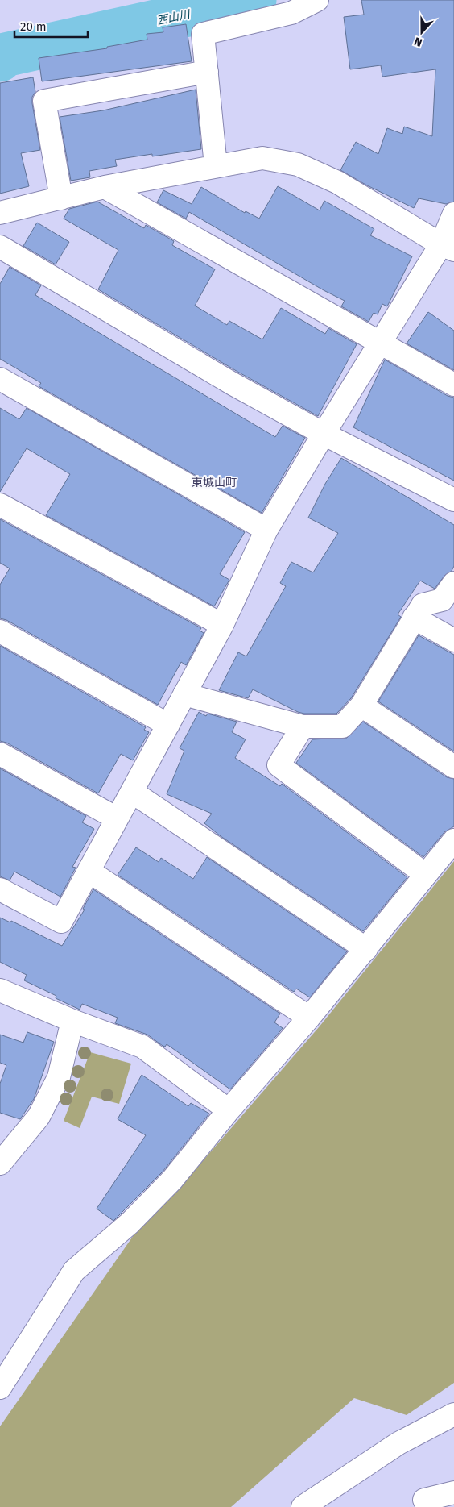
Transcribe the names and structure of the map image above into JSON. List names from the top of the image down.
{
  "districts": ["東城山町"],
  "water": ["西山川"],
  "scale_bar": "20 m",
  "north": "bottom"
}
